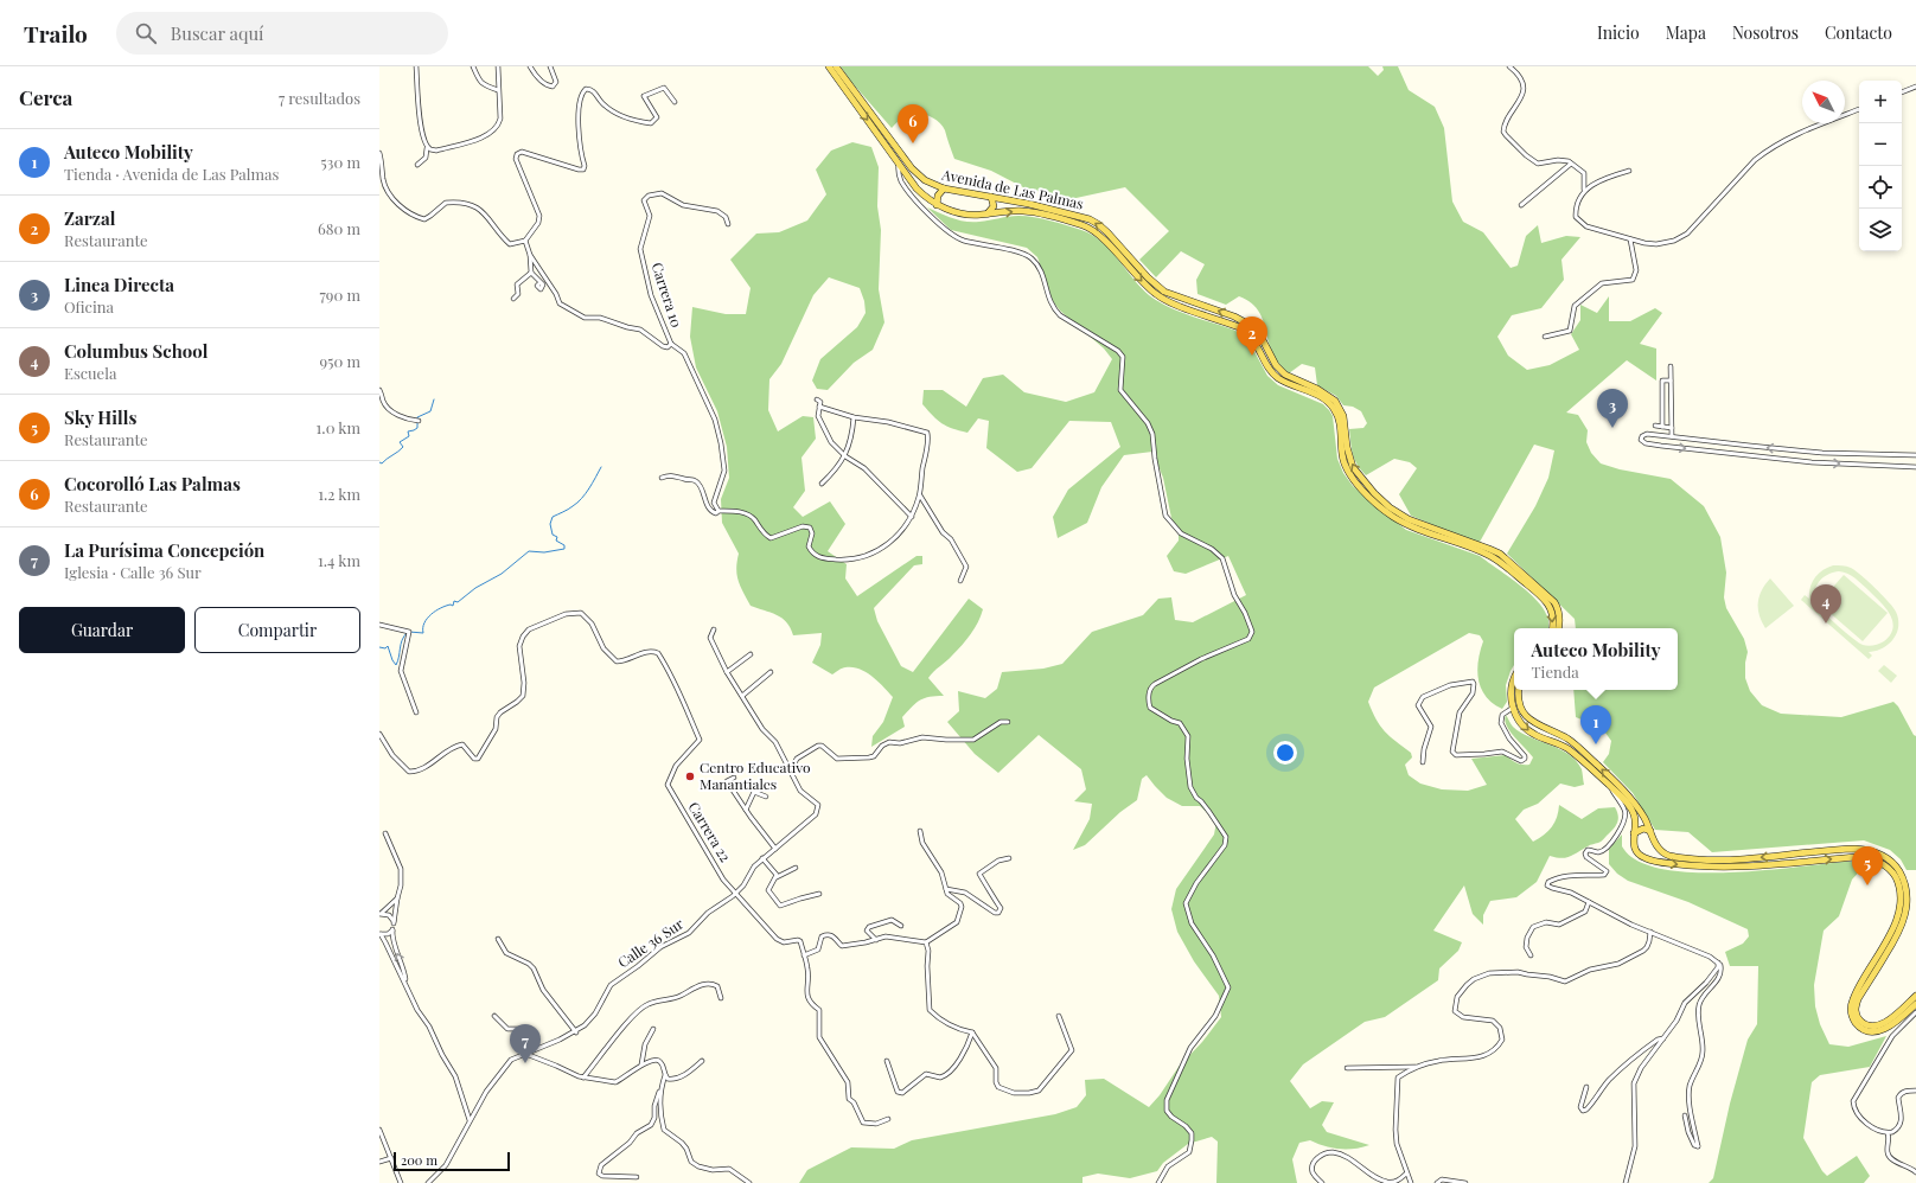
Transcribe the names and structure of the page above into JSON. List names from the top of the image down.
{
  "streets": {
    "main road": ["Avenida de Las Palmas"],
    "street": ["Carrera 10", "Carrera 22", "Calle 36 Sur"]
  },
  "crossings": [
    ["Carrera 22", "Calle 36 Sur"]
  ],
  "places": ["Centro Educativo Manantiales"],
  "scale_bar": "200 m",
  "north": "top left",
  "page": {
    "header": "Trailo",
    "search": "Buscar aquí",
    "nav": [
      "Inicio",
      "Mapa",
      "Nosotros",
      "Contacto"
    ],
    "heading": ["Cerca", "7 resultados"],
    "map_buttons": ["+", "−"],
    "pins": [
      "6",
      "2",
      "3",
      "4",
      "1",
      "5",
      "7"
    ],
    "list": [
      {
        "mark": "1",
        "name": "Auteco Mobility",
        "note": "Tienda · Avenida de Las Palmas",
        "value": "530 m"
      },
      {
        "mark": "2",
        "name": "Zarzal",
        "note": "Restaurante",
        "value": "680 m"
      },
      {
        "mark": "3",
        "name": "Linea Directa",
        "note": "Oficina",
        "value": "790 m"
      },
      {
        "mark": "4",
        "name": "Columbus School",
        "note": "Escuela",
        "value": "950 m"
      },
      {
        "mark": "5",
        "name": "Sky Hills",
        "note": "Restaurante",
        "value": "1.0 km"
      },
      {
        "mark": "6",
        "name": "Cocorolló Las Palmas",
        "note": "Restaurante",
        "value": "1.2 km"
      },
      {
        "mark": "7",
        "name": "La Purísima Concepción",
        "note": "Iglesia · Calle 36 Sur",
        "value": "1.4 km"
      }
    ],
    "buttons": ["Guardar", "Compartir"],
    "popup": ["Auteco Mobility", "Tienda"],
    "scale": "200 m"
  }
}
